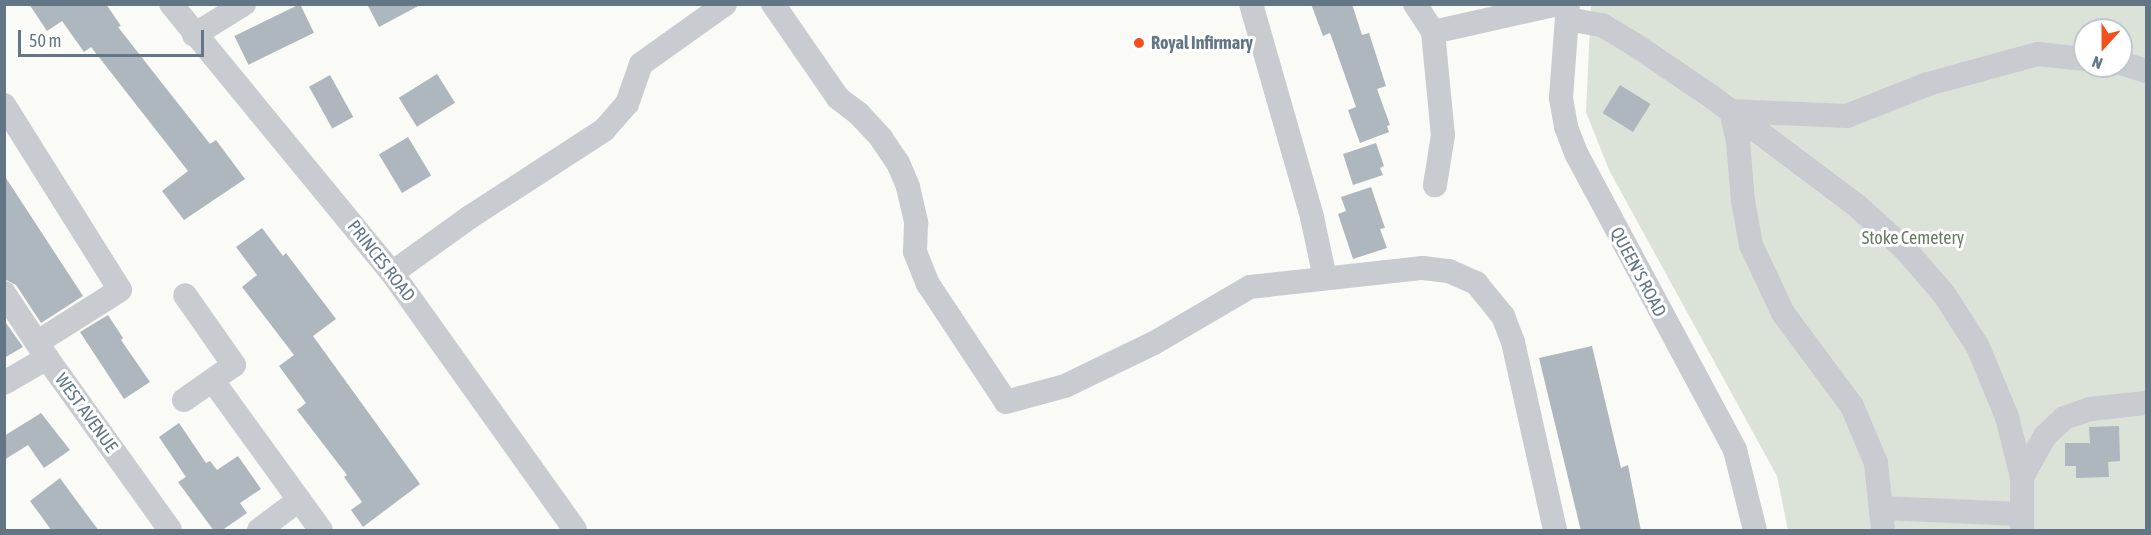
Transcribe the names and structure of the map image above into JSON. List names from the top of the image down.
{
  "streets": {
    "street": ["PRINCES ROAD", "QUEEN'S ROAD", "WEST AVENUE"]
  },
  "parks": ["Stoke Cemetery"],
  "places": ["Royal Infirmary"],
  "scale_bar": "50 m",
  "north": "bottom"
}
